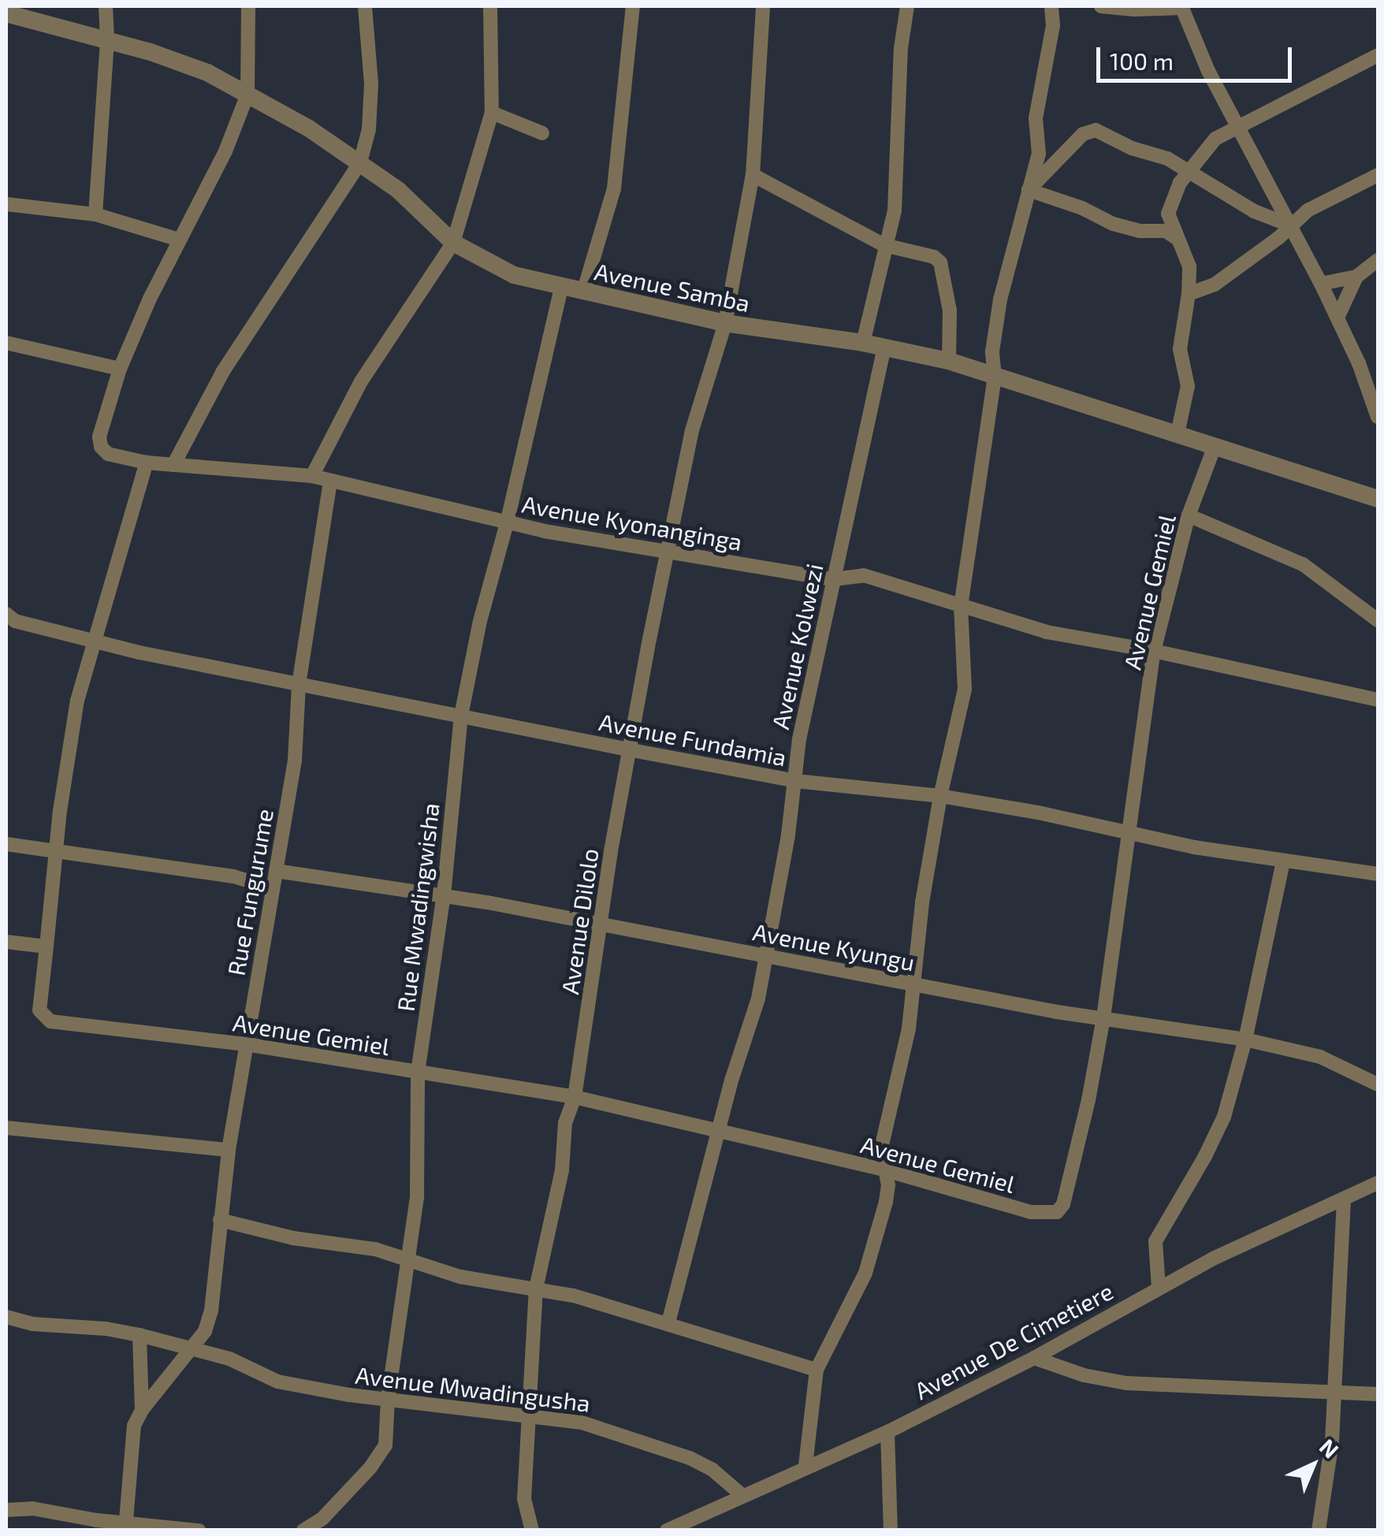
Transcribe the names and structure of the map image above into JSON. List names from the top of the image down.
{
  "streets": {
    "street": [
      "Avenue Samba",
      "Avenue Kyonanginga",
      "Avenue Gemiel",
      "Avenue Kolwezi",
      "Avenue Fundamia",
      "Rue Fungurume",
      "Rue Mwadingwisha",
      "Avenue Dilolo",
      "Avenue Kyungu",
      "Avenue De Cimetiere",
      "Avenue Mwadingusha"
    ]
  },
  "crossings": [
    ["Avenue Samba", "Avenue Gemiel"],
    ["Avenue Samba", "Avenue Kolwezi"],
    ["Avenue Samba", "Rue Mwadingwisha"],
    ["Avenue Samba", "Avenue Dilolo"],
    ["Avenue Kyonanginga", "Avenue Gemiel"],
    ["Avenue Kyonanginga", "Avenue Kolwezi"],
    ["Avenue Kyonanginga", "Rue Fungurume"],
    ["Avenue Kyonanginga", "Rue Mwadingwisha"],
    ["Avenue Kyonanginga", "Avenue Dilolo"],
    ["Avenue Gemiel", "Avenue Kolwezi"],
    ["Avenue Gemiel", "Avenue Fundamia"],
    ["Avenue Gemiel", "Rue Fungurume"],
    ["Avenue Gemiel", "Rue Mwadingwisha"],
    ["Avenue Gemiel", "Avenue Dilolo"],
    ["Avenue Gemiel", "Avenue Kyungu"],
    ["Avenue Kolwezi", "Avenue Fundamia"],
    ["Avenue Kolwezi", "Avenue Kyungu"],
    ["Avenue Fundamia", "Rue Fungurume"],
    ["Avenue Fundamia", "Rue Mwadingwisha"],
    ["Avenue Fundamia", "Avenue Dilolo"],
    ["Rue Fungurume", "Avenue Kyungu"],
    ["Rue Fungurume", "Avenue Mwadingusha"],
    ["Rue Mwadingwisha", "Avenue Kyungu"],
    ["Rue Mwadingwisha", "Avenue Mwadingusha"],
    ["Avenue Dilolo", "Avenue Kyungu"],
    ["Avenue Dilolo", "Avenue Mwadingusha"],
    ["Avenue De Cimetiere", "Avenue Mwadingusha"]
  ],
  "scale_bar": "100 m",
  "north": "top right"
}
